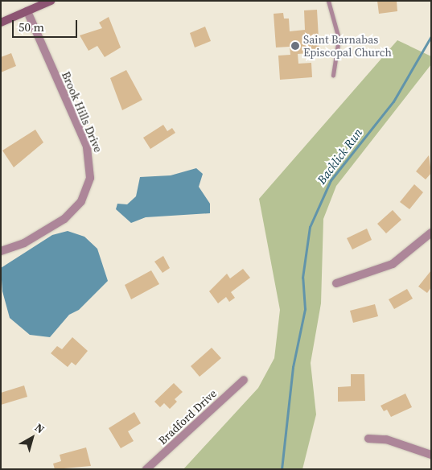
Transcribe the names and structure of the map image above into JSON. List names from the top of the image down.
{
  "streets": {
    "street": ["Brook Hills Drive", "Bradford Drive"]
  },
  "water": ["Backlick Run"],
  "places": ["Saint Barnabas Episcopal Church"],
  "scale_bar": "50 m",
  "north": "top right"
}
